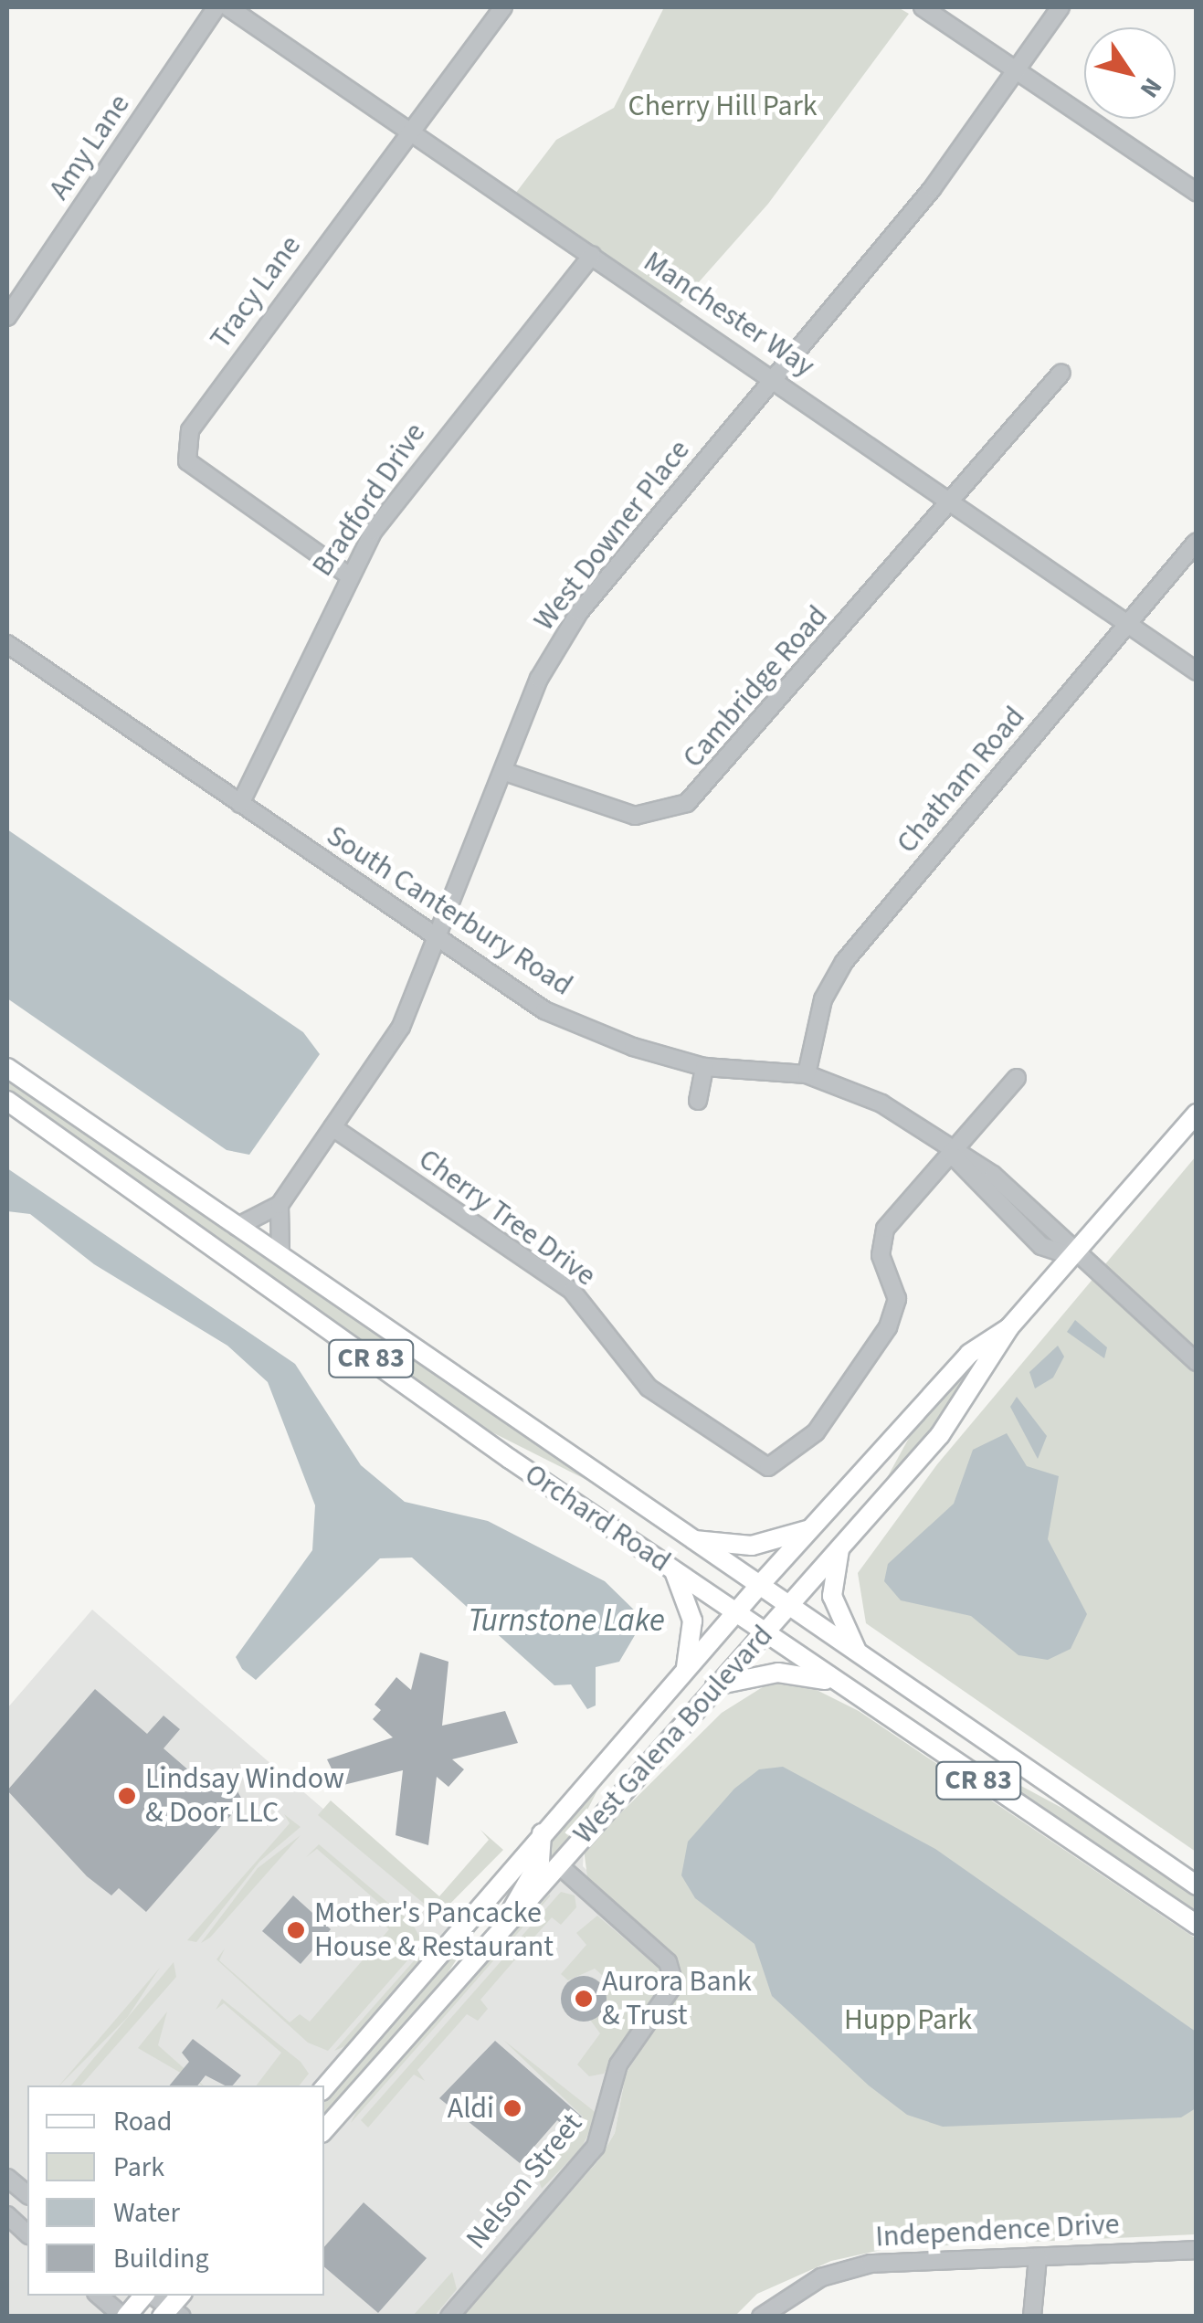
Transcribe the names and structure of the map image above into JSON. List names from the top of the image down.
{
  "streets": {
    "main road": ["CR 83", "Orchard Road", "West Galena Boulevard"],
    "street": [
      "Amy Lane",
      "Tracy Lane",
      "Manchester Way",
      "Bradford Drive",
      "West Downer Place",
      "Cambridge Road",
      "Chatham Road",
      "South Canterbury Road",
      "Cherry Tree Drive",
      "Nelson Street",
      "Independence Drive"
    ]
  },
  "crossings": [
    ["Tracy Lane", "Manchester Way"],
    ["Tracy Lane", "Bradford Drive"],
    ["Manchester Way", "Bradford Drive"],
    ["Manchester Way", "West Downer Place"],
    ["Manchester Way", "Cambridge Road"],
    ["Manchester Way", "Chatham Road"],
    ["Bradford Drive", "South Canterbury Road"],
    ["West Downer Place", "Cambridge Road"],
    ["West Downer Place", "South Canterbury Road"],
    ["West Downer Place", "Cherry Tree Drive"],
    ["West Downer Place", "Orchard Road"],
    ["Chatham Road", "South Canterbury Road"],
    ["South Canterbury Road", "Cherry Tree Drive"],
    ["South Canterbury Road", "West Galena Boulevard"],
    ["Orchard Road", "West Galena Boulevard"],
    ["West Galena Boulevard", "Nelson Street"]
  ],
  "water": ["Turnstone Lake"],
  "parks": ["Cherry Hill Park", "Hupp Park"],
  "places": [
    "Lindsay Window & Door LLC",
    "Mother's Pancacke House & Restaurant",
    "Aurora Bank & Trust",
    "Aldi"
  ],
  "legend": [
    "Road",
    "Park",
    "Water",
    "Building"
  ],
  "north": "bottom right"
}
